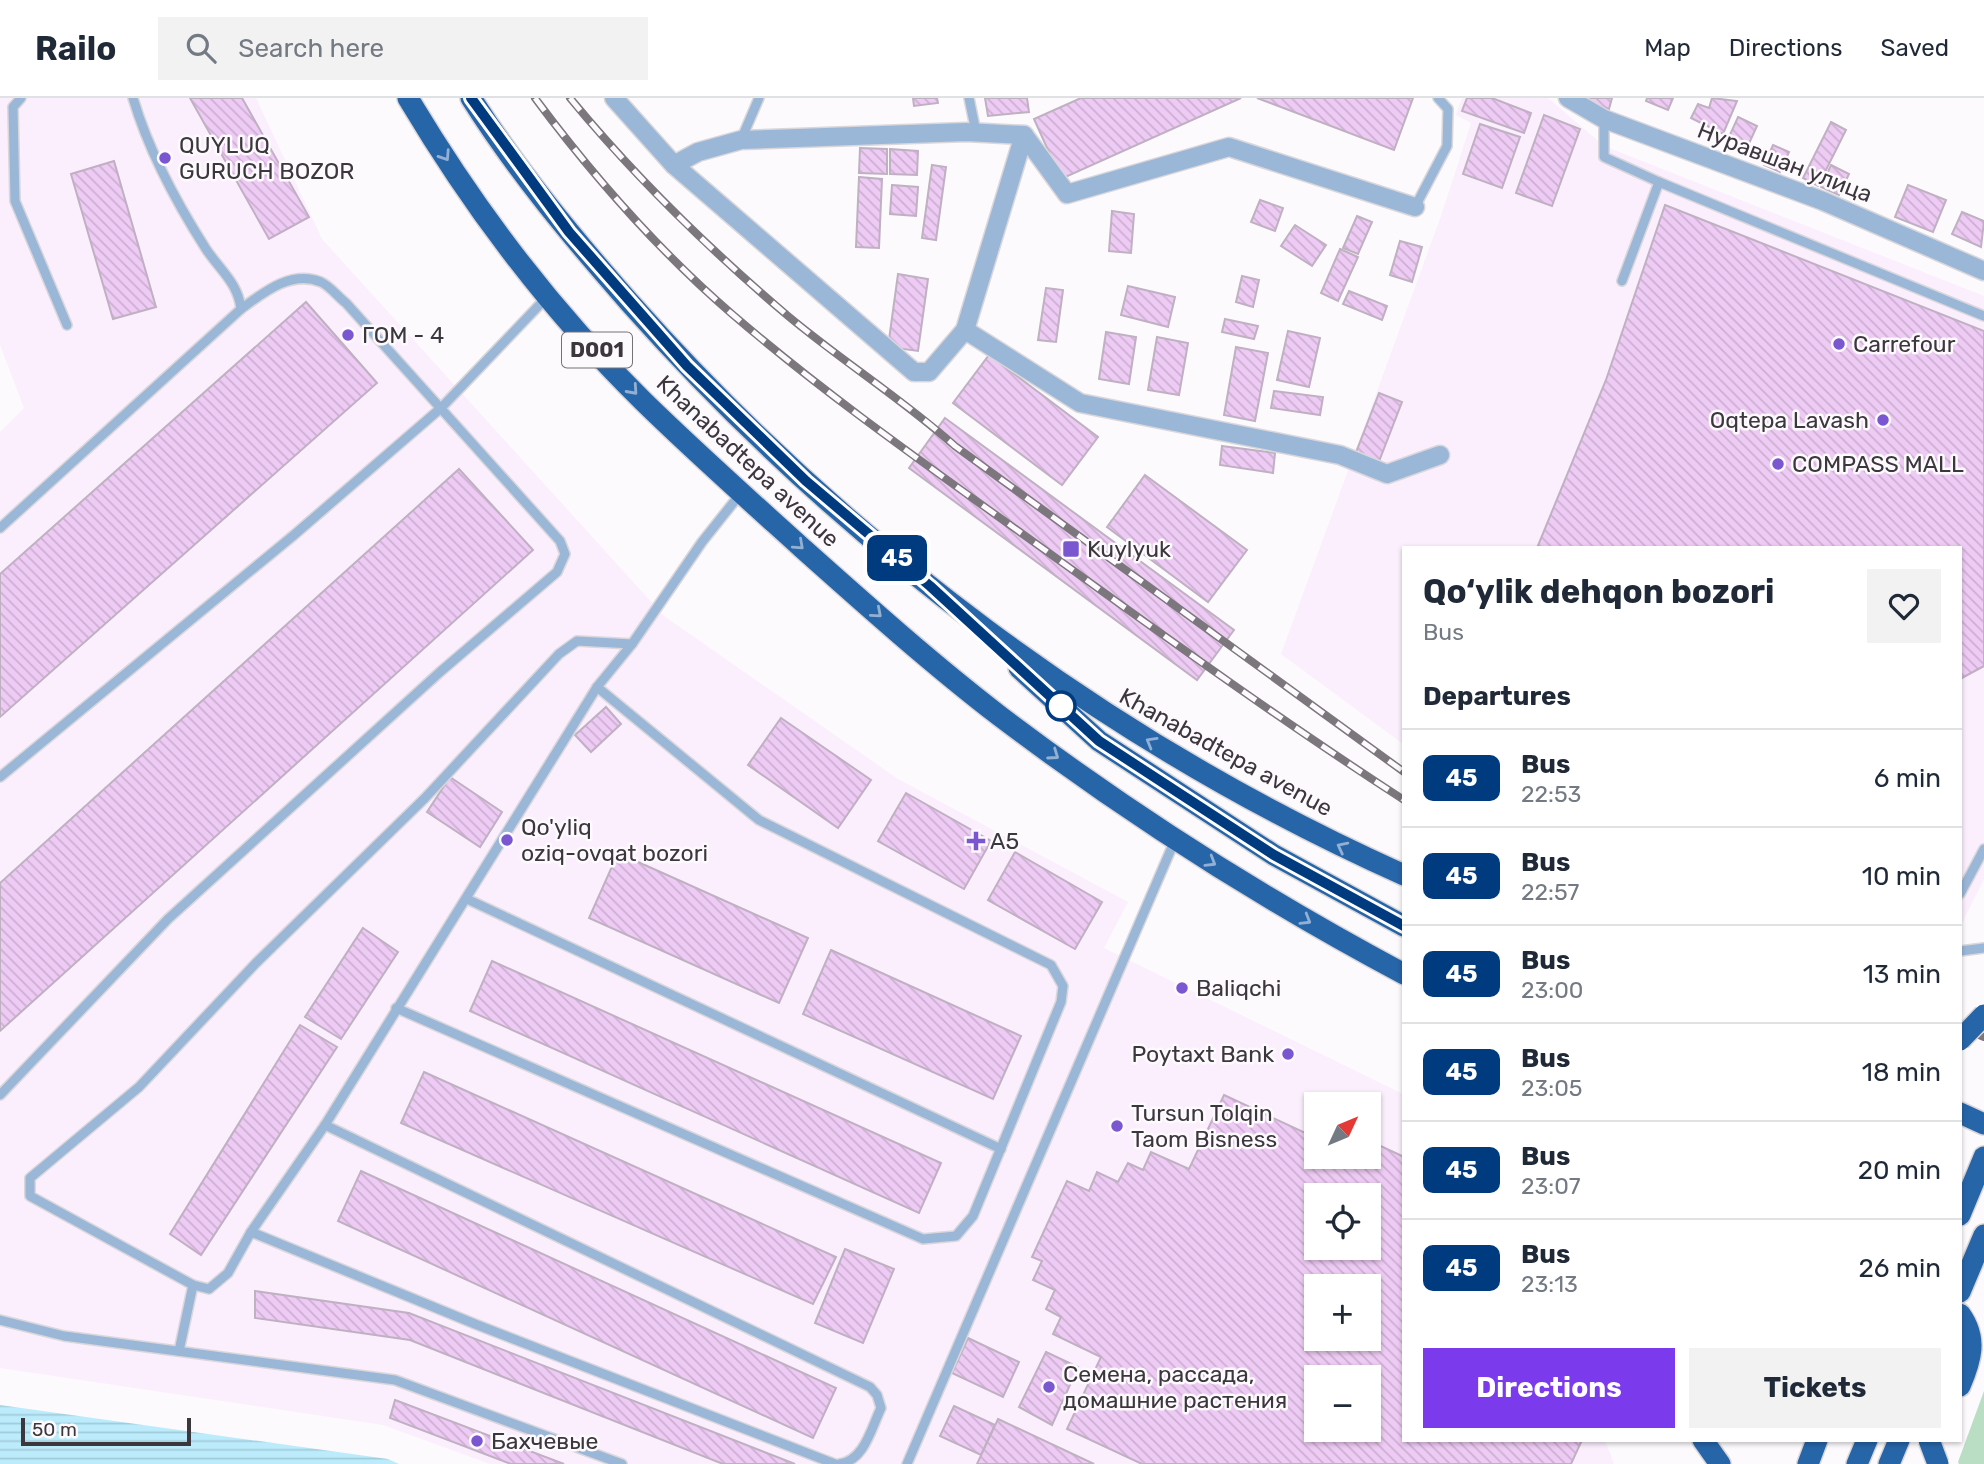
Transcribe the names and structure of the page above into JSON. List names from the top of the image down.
{
  "streets": {
    "highway": ["D001", "Khanabadtepa avenue"],
    "street": ["Нуравшан улица"]
  },
  "places": {
    "other": [
      "QUYLUQ GURUCH BOZOR",
      "ГОМ - 4",
      "Carrefour",
      "Oqtepa Lavash",
      "COMPASS MALL",
      "Qo'yliq oziq-ovqat bozori",
      "Baliqchi",
      "Poytaxt Bank",
      "Tursun Tolqin Taom Bisness",
      "Семена, рассада, домашние растения",
      "Бахчевые"
    ],
    "transit": ["Kuylyuk"],
    "health": ["A5"]
  },
  "lines": ["bus line 45"],
  "scale_bar": "50 m",
  "north": "top right",
  "page": {
    "header": "Railo",
    "search": "Search here",
    "nav": ["Map", "Directions", "Saved"],
    "on_map": "45",
    "heading": [
      ["Qo‘ylik dehqon bozori", "Bus"],
      "Departures"
    ],
    "list": [
      {
        "mark": "45",
        "name": "Bus",
        "note": "22:53",
        "value": "6 min"
      },
      {
        "mark": "45",
        "name": "Bus",
        "note": "22:57",
        "value": "10 min"
      },
      {
        "mark": "45",
        "name": "Bus",
        "note": "23:00",
        "value": "13 min"
      },
      {
        "mark": "45",
        "name": "Bus",
        "note": "23:05",
        "value": "18 min"
      },
      {
        "mark": "45",
        "name": "Bus",
        "note": "23:07",
        "value": "20 min"
      },
      {
        "mark": "45",
        "name": "Bus",
        "note": "23:13",
        "value": "26 min"
      }
    ],
    "map_buttons": ["+", "−"],
    "buttons": ["Directions", "Tickets"],
    "scale": "50 m"
  }
}
